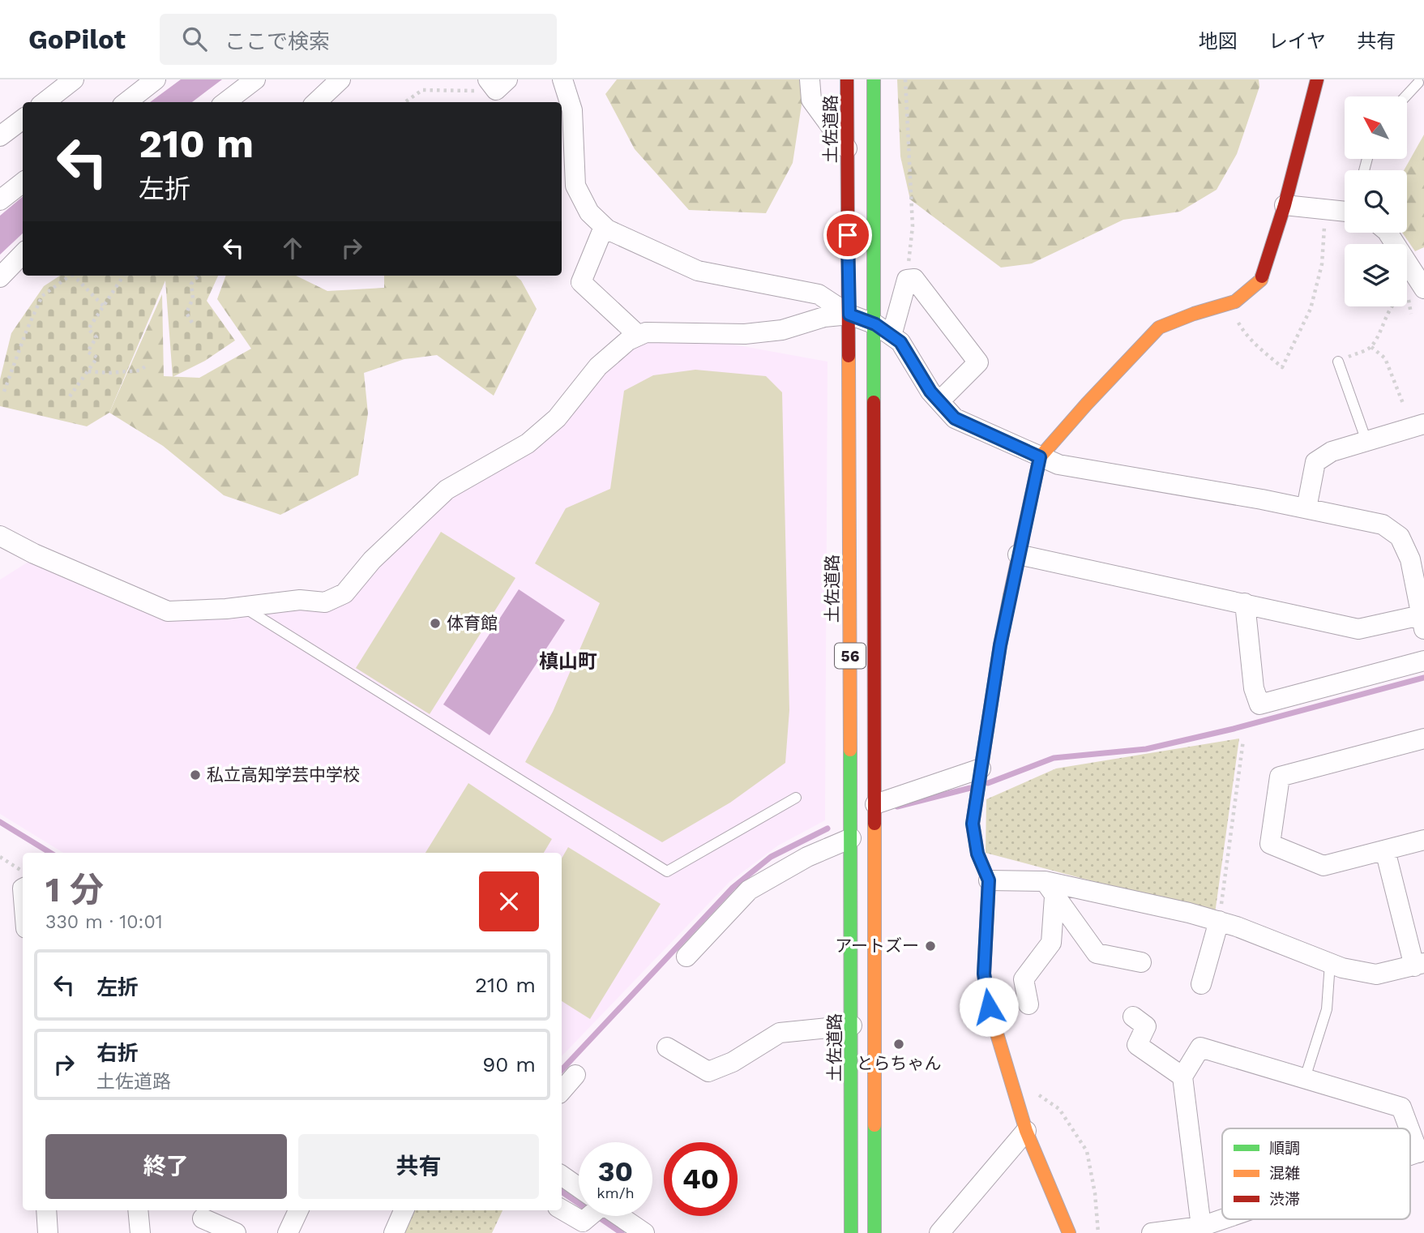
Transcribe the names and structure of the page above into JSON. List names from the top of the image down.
{
  "streets": {
    "main road": ["土佐道路", "56"]
  },
  "districts": ["槙山町"],
  "places": [
    "体育館",
    "私立高知学芸中学校",
    "アートズー",
    "とらちゃん"
  ],
  "legend": ["順調", "混雑", "渋滞"],
  "north": "top left",
  "page": {
    "header": "GoPilot",
    "search": "ここで検索",
    "nav": ["地図", "レイヤ", "共有"],
    "turn": ["210 m", "左折"],
    "heading": ["1 分", "330 m · 10:01"],
    "list": [
      {
        "name": "左折",
        "value": "210 m"
      },
      {
        "name": "右折",
        "note": "土佐道路",
        "value": "90 m"
      }
    ],
    "buttons": ["終了", "共有"],
    "speed": "30 km/h",
    "limit": "40"
  }
}
